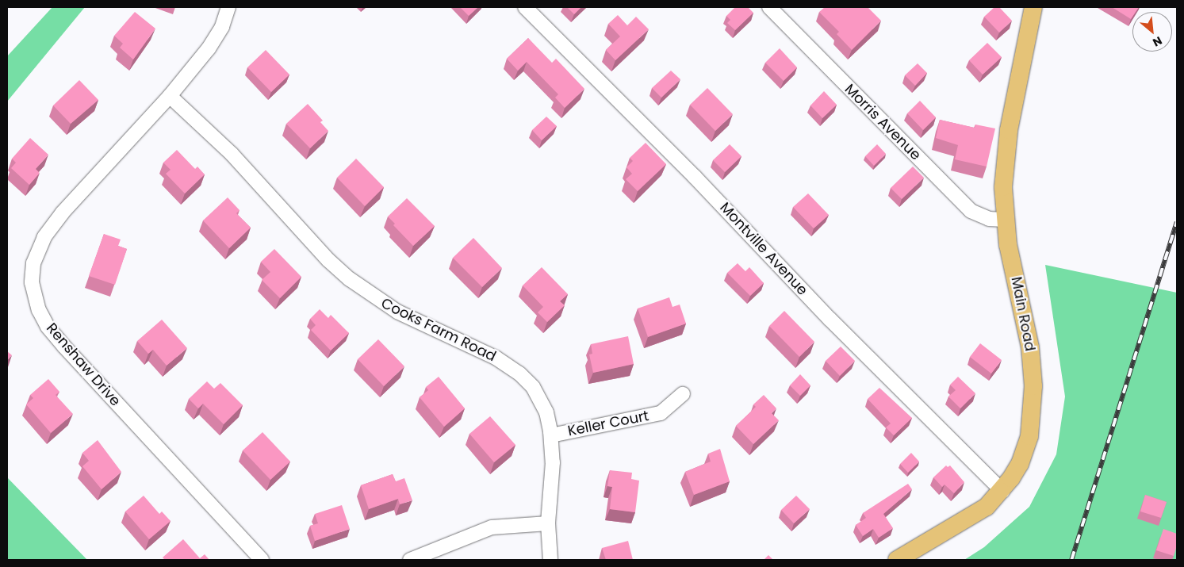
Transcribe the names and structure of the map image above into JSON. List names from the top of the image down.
{
  "streets": {
    "main road": ["Main Road"],
    "street": [
      "Morris Avenue",
      "Montville Avenue",
      "Cooks Farm Road",
      "Renshaw Drive",
      "Keller Court"
    ]
  },
  "crossings": [
    ["Morris Avenue", "Main Road"],
    ["Montville Avenue", "Main Road"],
    ["Cooks Farm Road", "Renshaw Drive"],
    ["Cooks Farm Road", "Keller Court"]
  ],
  "north": "bottom right"
}
